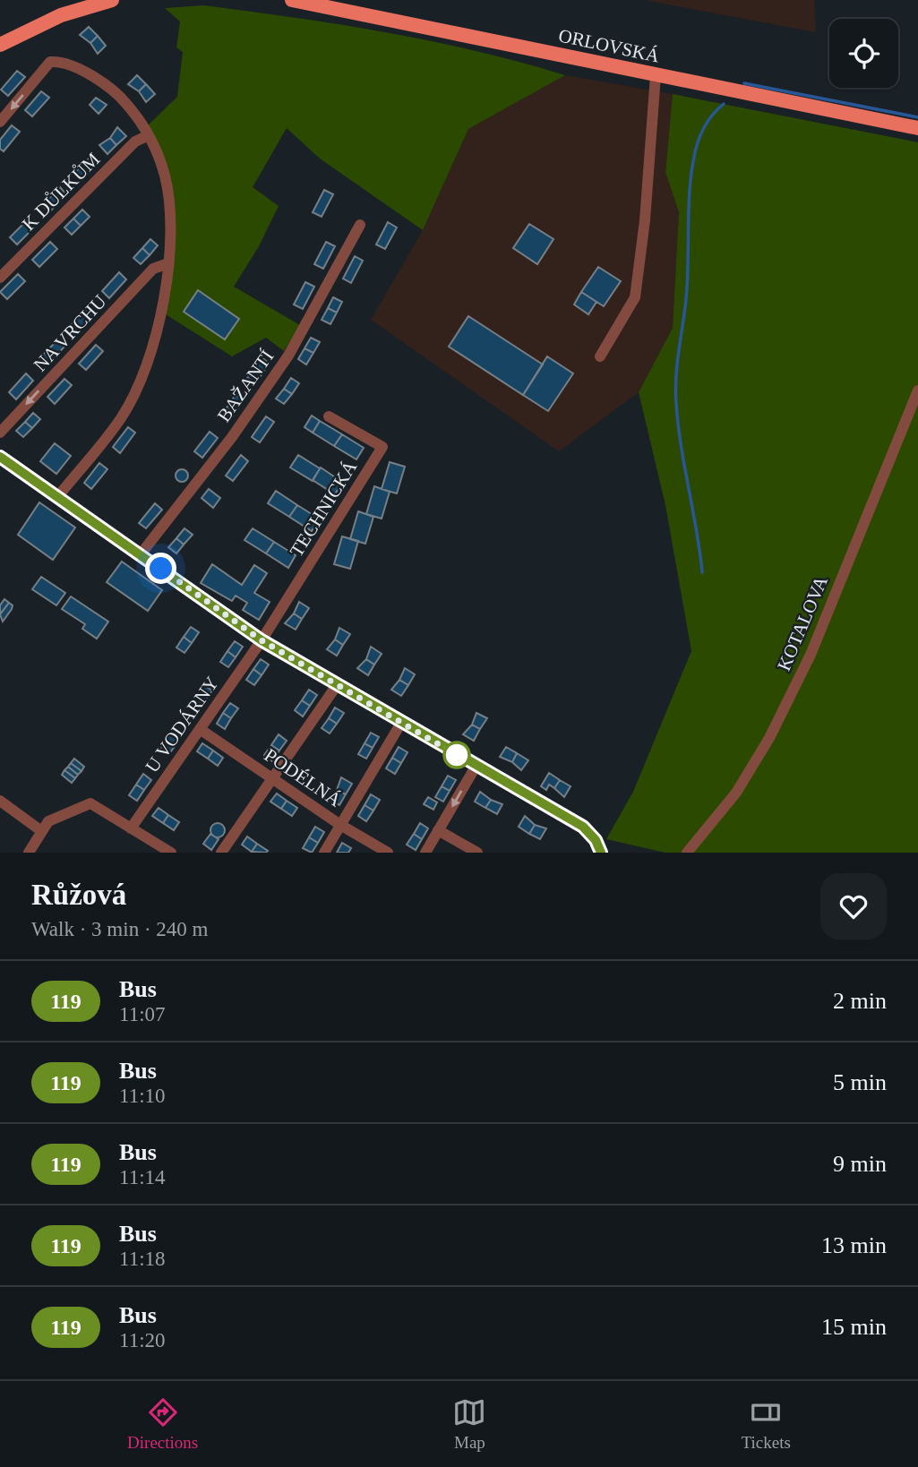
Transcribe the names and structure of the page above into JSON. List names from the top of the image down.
{
  "streets": {
    "main road": ["ORLOVSKÁ"],
    "street": [
      "K DŮLKŮM",
      "NA VRCHU",
      "BAŽANTÍ",
      "TECHNICKÁ",
      "KOTALOVA",
      "U VODÁRNY",
      "PODÉLNÁ"
    ]
  },
  "crossings": [
    ["TECHNICKÁ", "U VODÁRNY"],
    ["U VODÁRNY", "PODÉLNÁ"]
  ],
  "lines": ["bus line 119"],
  "page": {
    "heading": ["Růžová", "Walk · 3 min · 240 m"],
    "list": [
      {
        "mark": "119",
        "name": "Bus",
        "note": "11:07",
        "value": "2 min"
      },
      {
        "mark": "119",
        "name": "Bus",
        "note": "11:10",
        "value": "5 min"
      },
      {
        "mark": "119",
        "name": "Bus",
        "note": "11:14",
        "value": "9 min"
      },
      {
        "mark": "119",
        "name": "Bus",
        "note": "11:18",
        "value": "13 min"
      },
      {
        "mark": "119",
        "name": "Bus",
        "note": "11:20",
        "value": "15 min"
      }
    ],
    "tabs": ["Directions", "Map", "Tickets"]
  }
}
